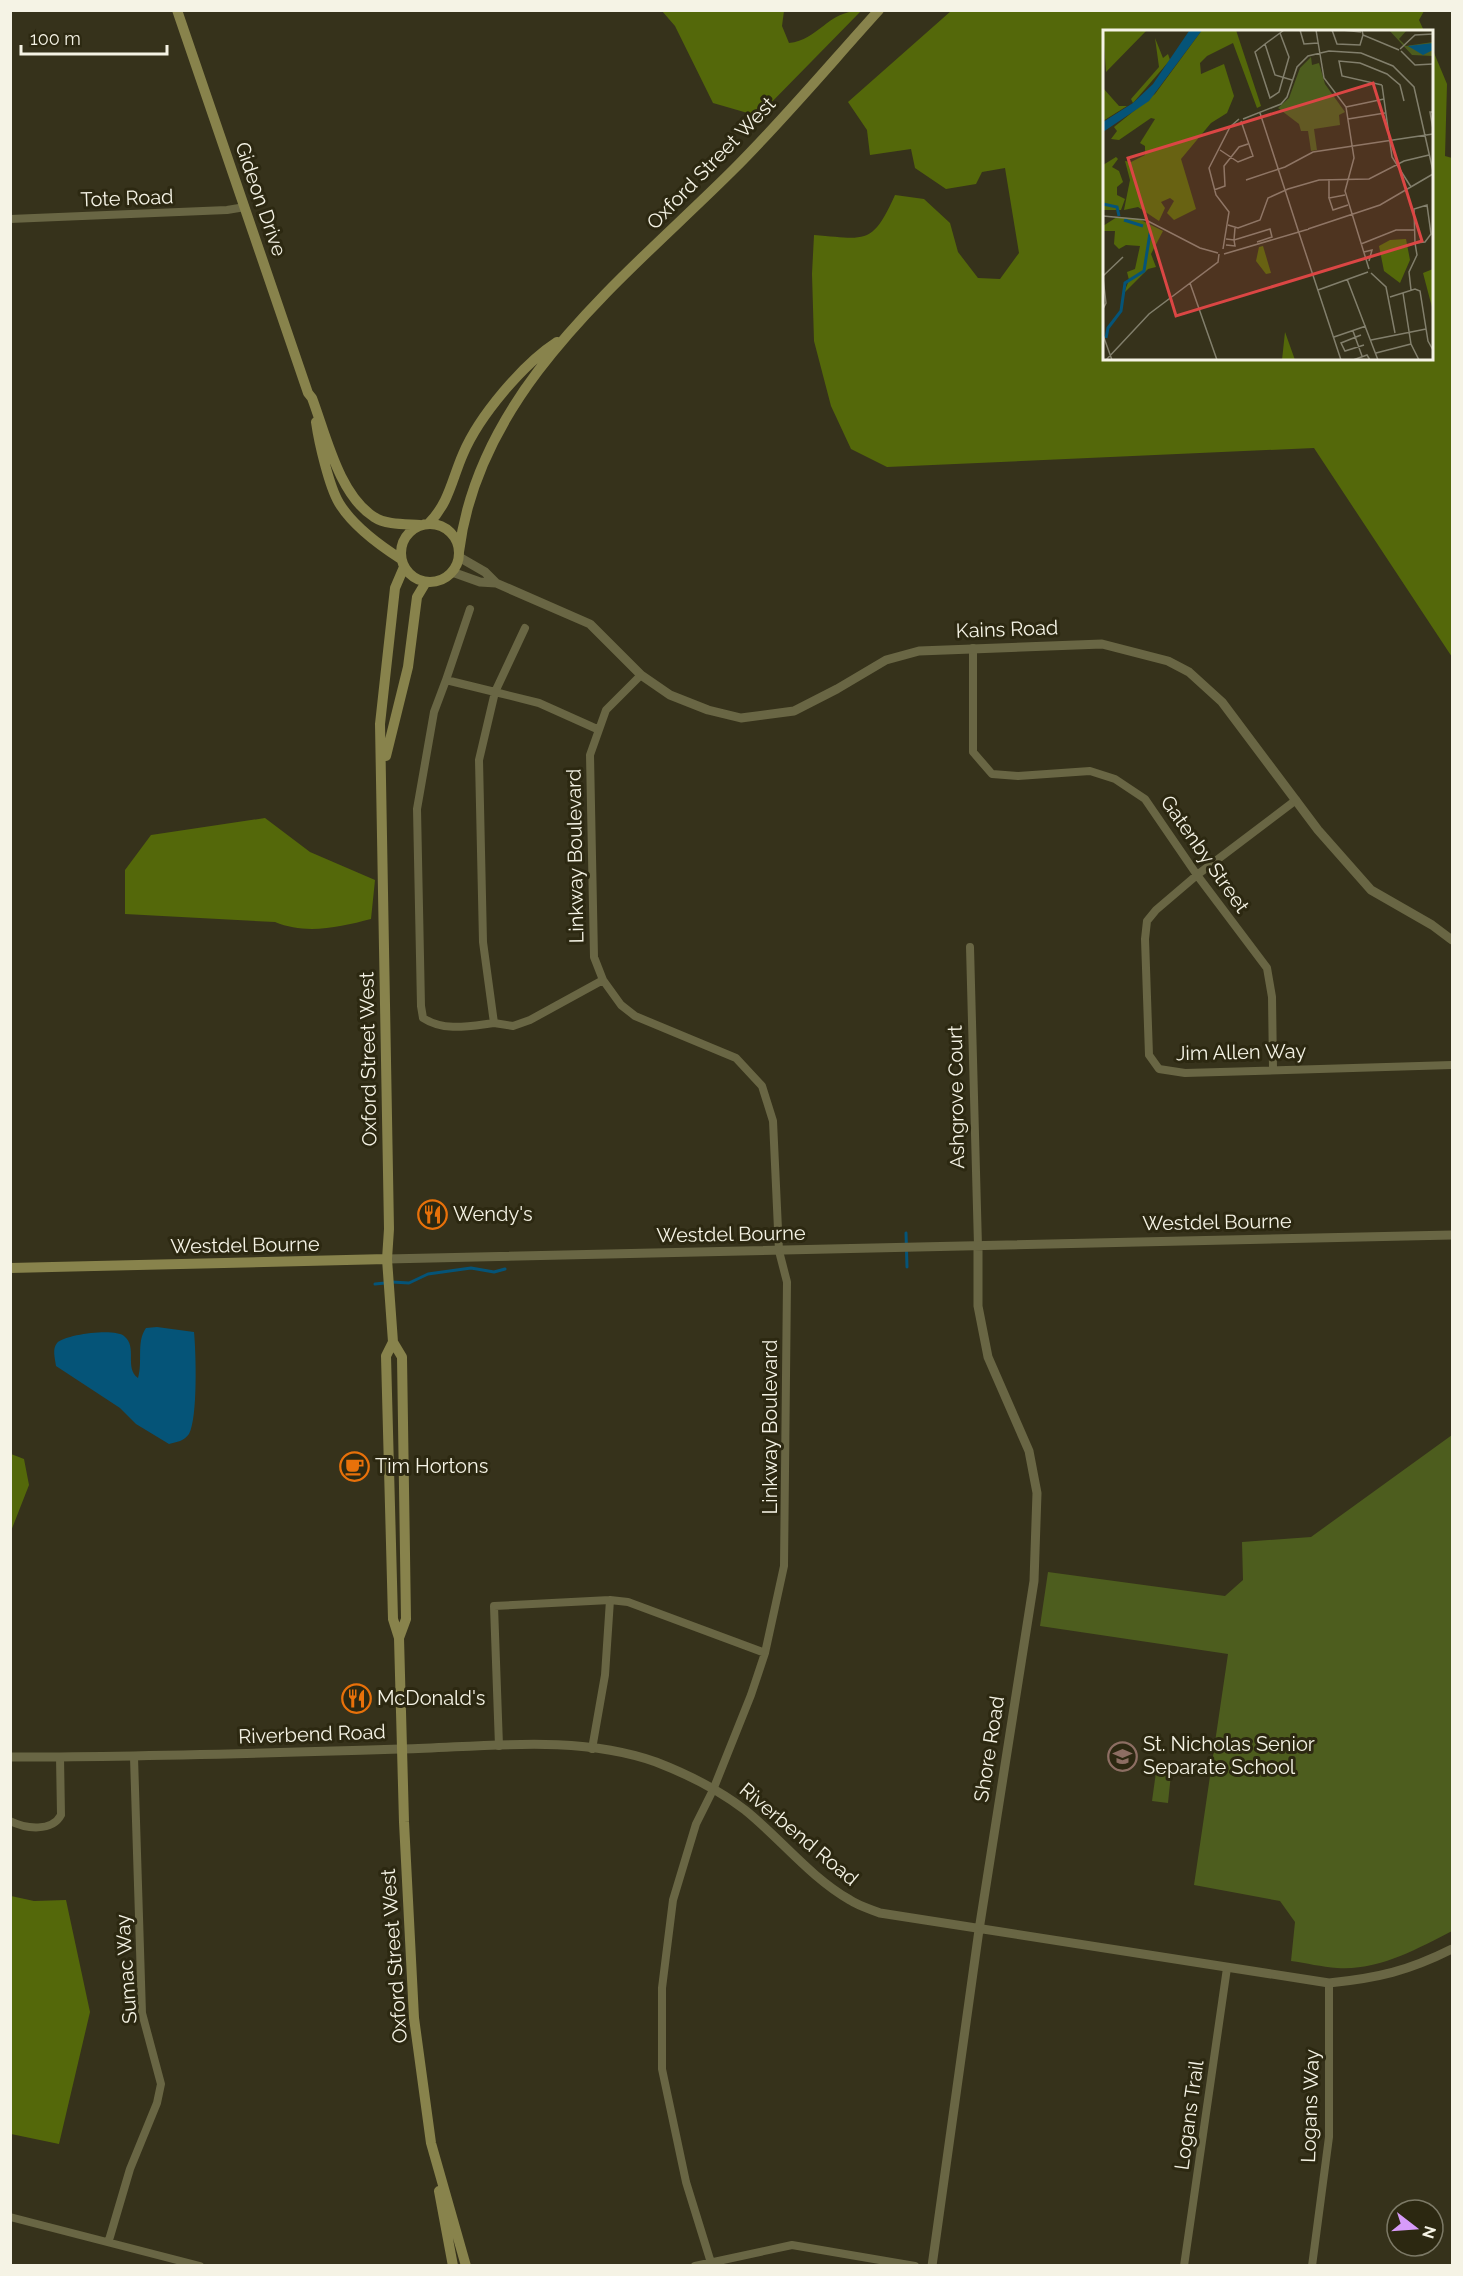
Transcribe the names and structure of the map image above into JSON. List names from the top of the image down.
{
  "streets": {
    "main road": ["Oxford Street West", "Gideon Drive", "Westdel Bourne"],
    "street": [
      "Tote Road",
      "Kains Road",
      "Gatenby Street",
      "Linkway Boulevard",
      "Jim Allen Way",
      "Ashgrove Court",
      "Riverbend Road",
      "Shore Road",
      "Sumac Way",
      "Logans Way",
      "Logans Trail"
    ]
  },
  "crossings": [
    ["Oxford Street West", "Gideon Drive"],
    ["Oxford Street West", "Kains Road"],
    ["Oxford Street West", "Westdel Bourne"],
    ["Oxford Street West", "Riverbend Road"],
    ["Tote Road", "Gideon Drive"],
    ["Gideon Drive", "Kains Road"],
    ["Kains Road", "Gatenby Street"],
    ["Kains Road", "Linkway Boulevard"],
    ["Kains Road", "Jim Allen Way"],
    ["Gatenby Street", "Jim Allen Way"],
    ["Linkway Boulevard", "Westdel Bourne"],
    ["Linkway Boulevard", "Riverbend Road"],
    ["Ashgrove Court", "Westdel Bourne"],
    ["Ashgrove Court", "Shore Road"],
    ["Westdel Bourne", "Shore Road"],
    ["Riverbend Road", "Shore Road"],
    ["Riverbend Road", "Sumac Way"],
    ["Riverbend Road", "Logans Way"],
    ["Riverbend Road", "Logans Trail"]
  ],
  "places": {
    "restaurant": ["Wendy's", "McDonald's"],
    "cafe": ["Tim Hortons"],
    "school or university": ["St. Nicholas Senior Separate School"]
  },
  "scale_bar": "100 m",
  "north": "right"
}
